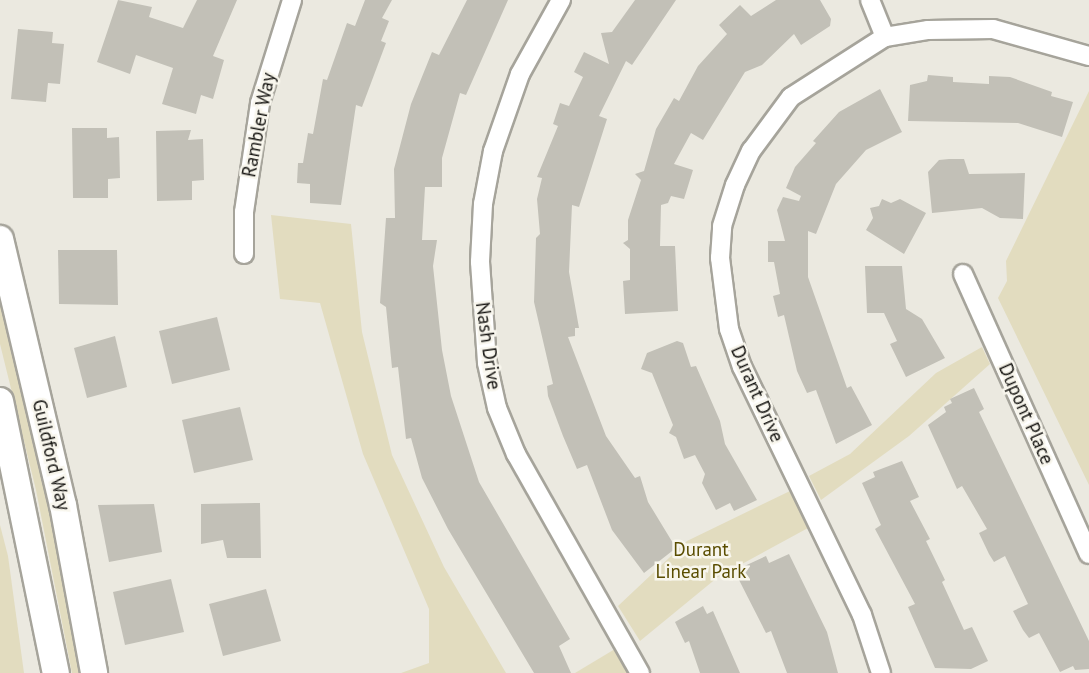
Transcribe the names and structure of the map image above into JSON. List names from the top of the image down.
{
  "streets": {
    "main road": ["Guildford Way"],
    "street": [
      "Rambler Way",
      "Nash Drive",
      "Durant Drive",
      "Dupont Place"
    ]
  },
  "parks": ["Durant Linear Park"]
}
